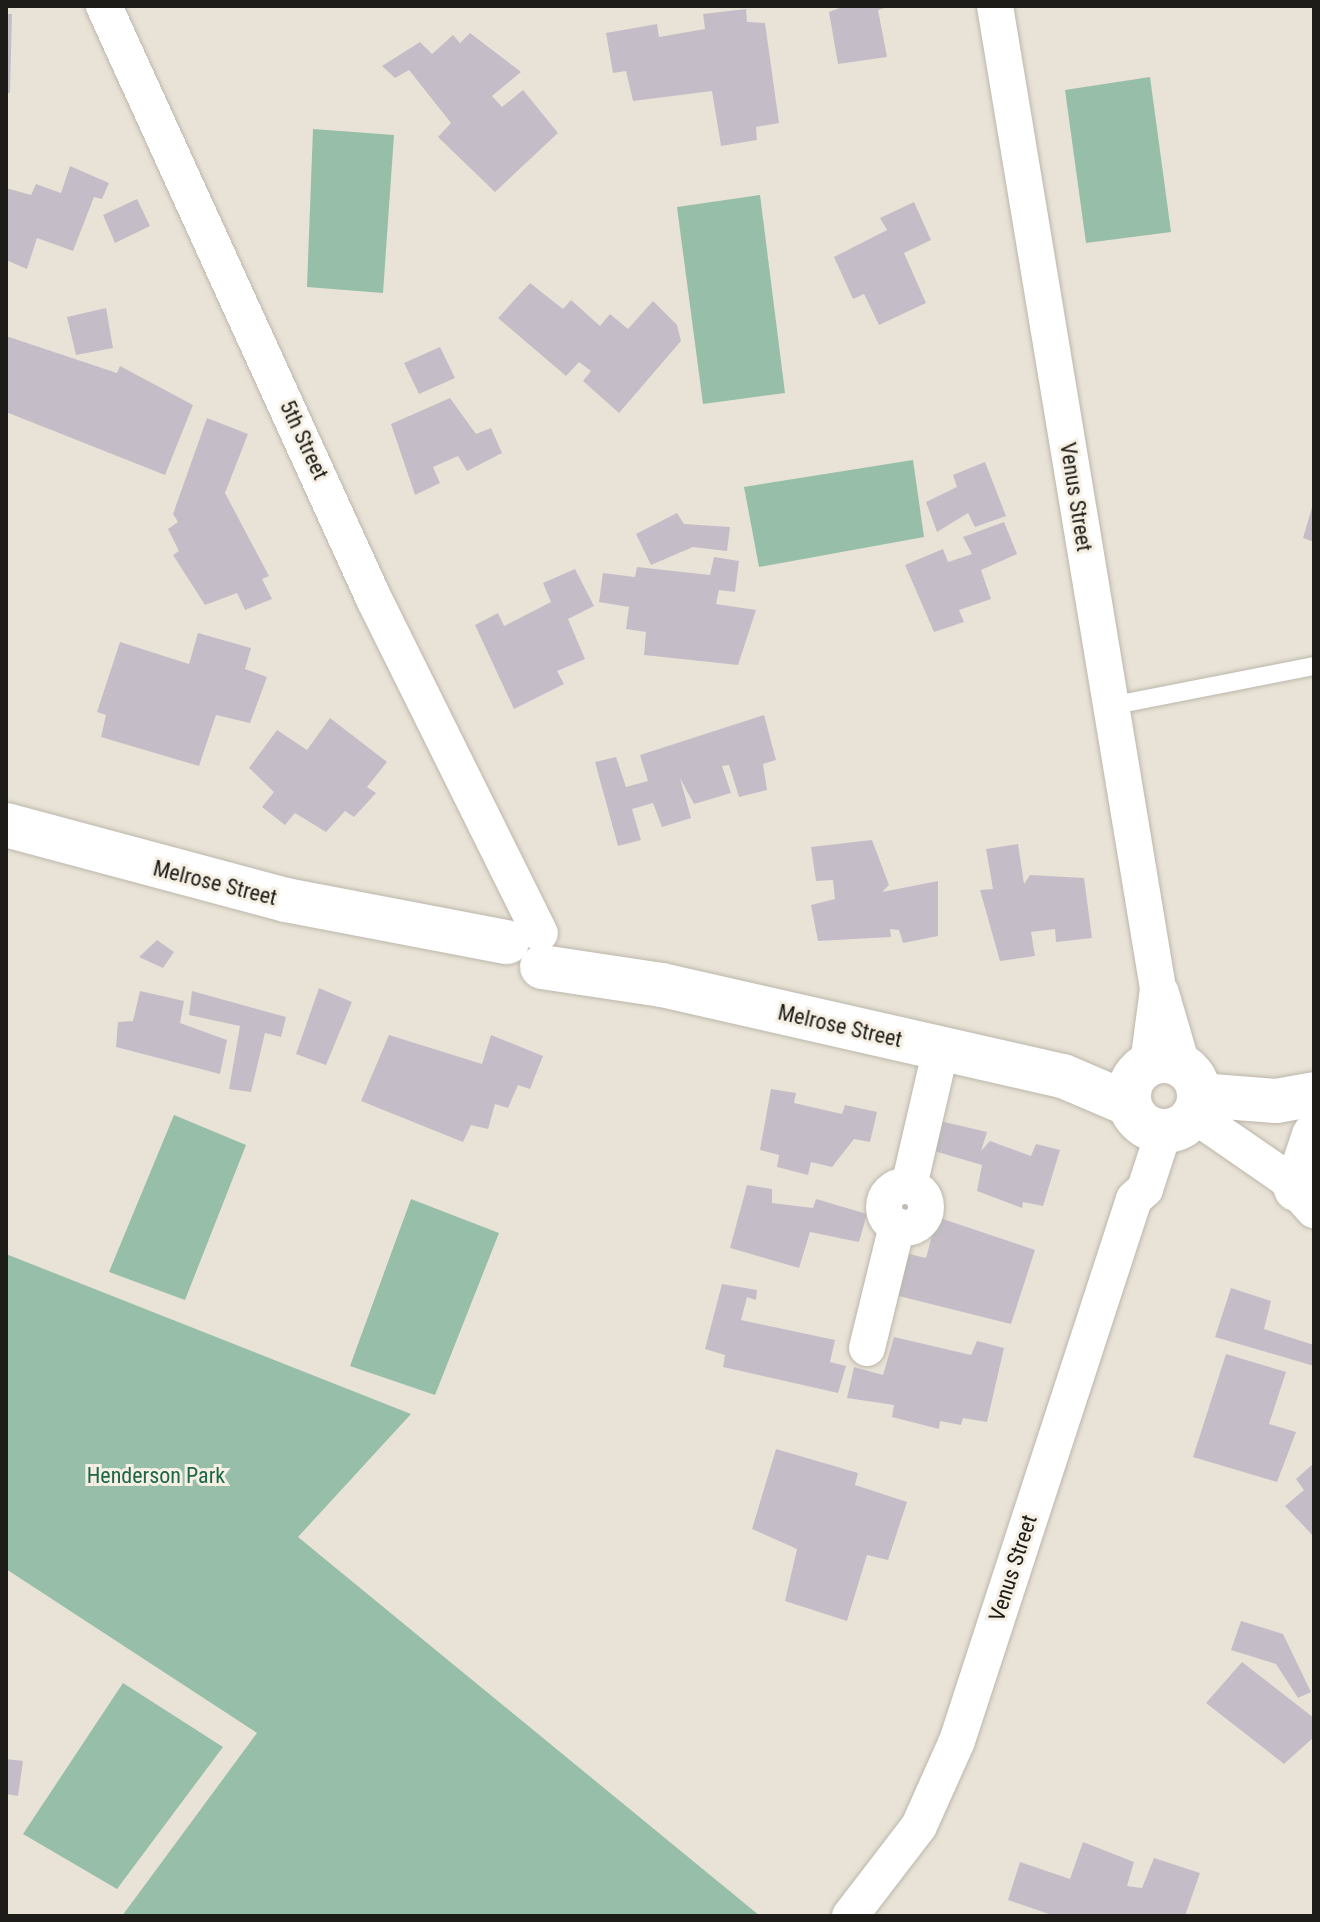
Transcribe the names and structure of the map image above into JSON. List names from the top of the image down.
{
  "streets": {
    "street": ["5th Street", "Venus Street", "Melrose Street"]
  },
  "crossings": [
    ["5th Street", "Melrose Street"],
    ["Venus Street", "Melrose Street"]
  ],
  "parks": ["Henderson Park"]
}
